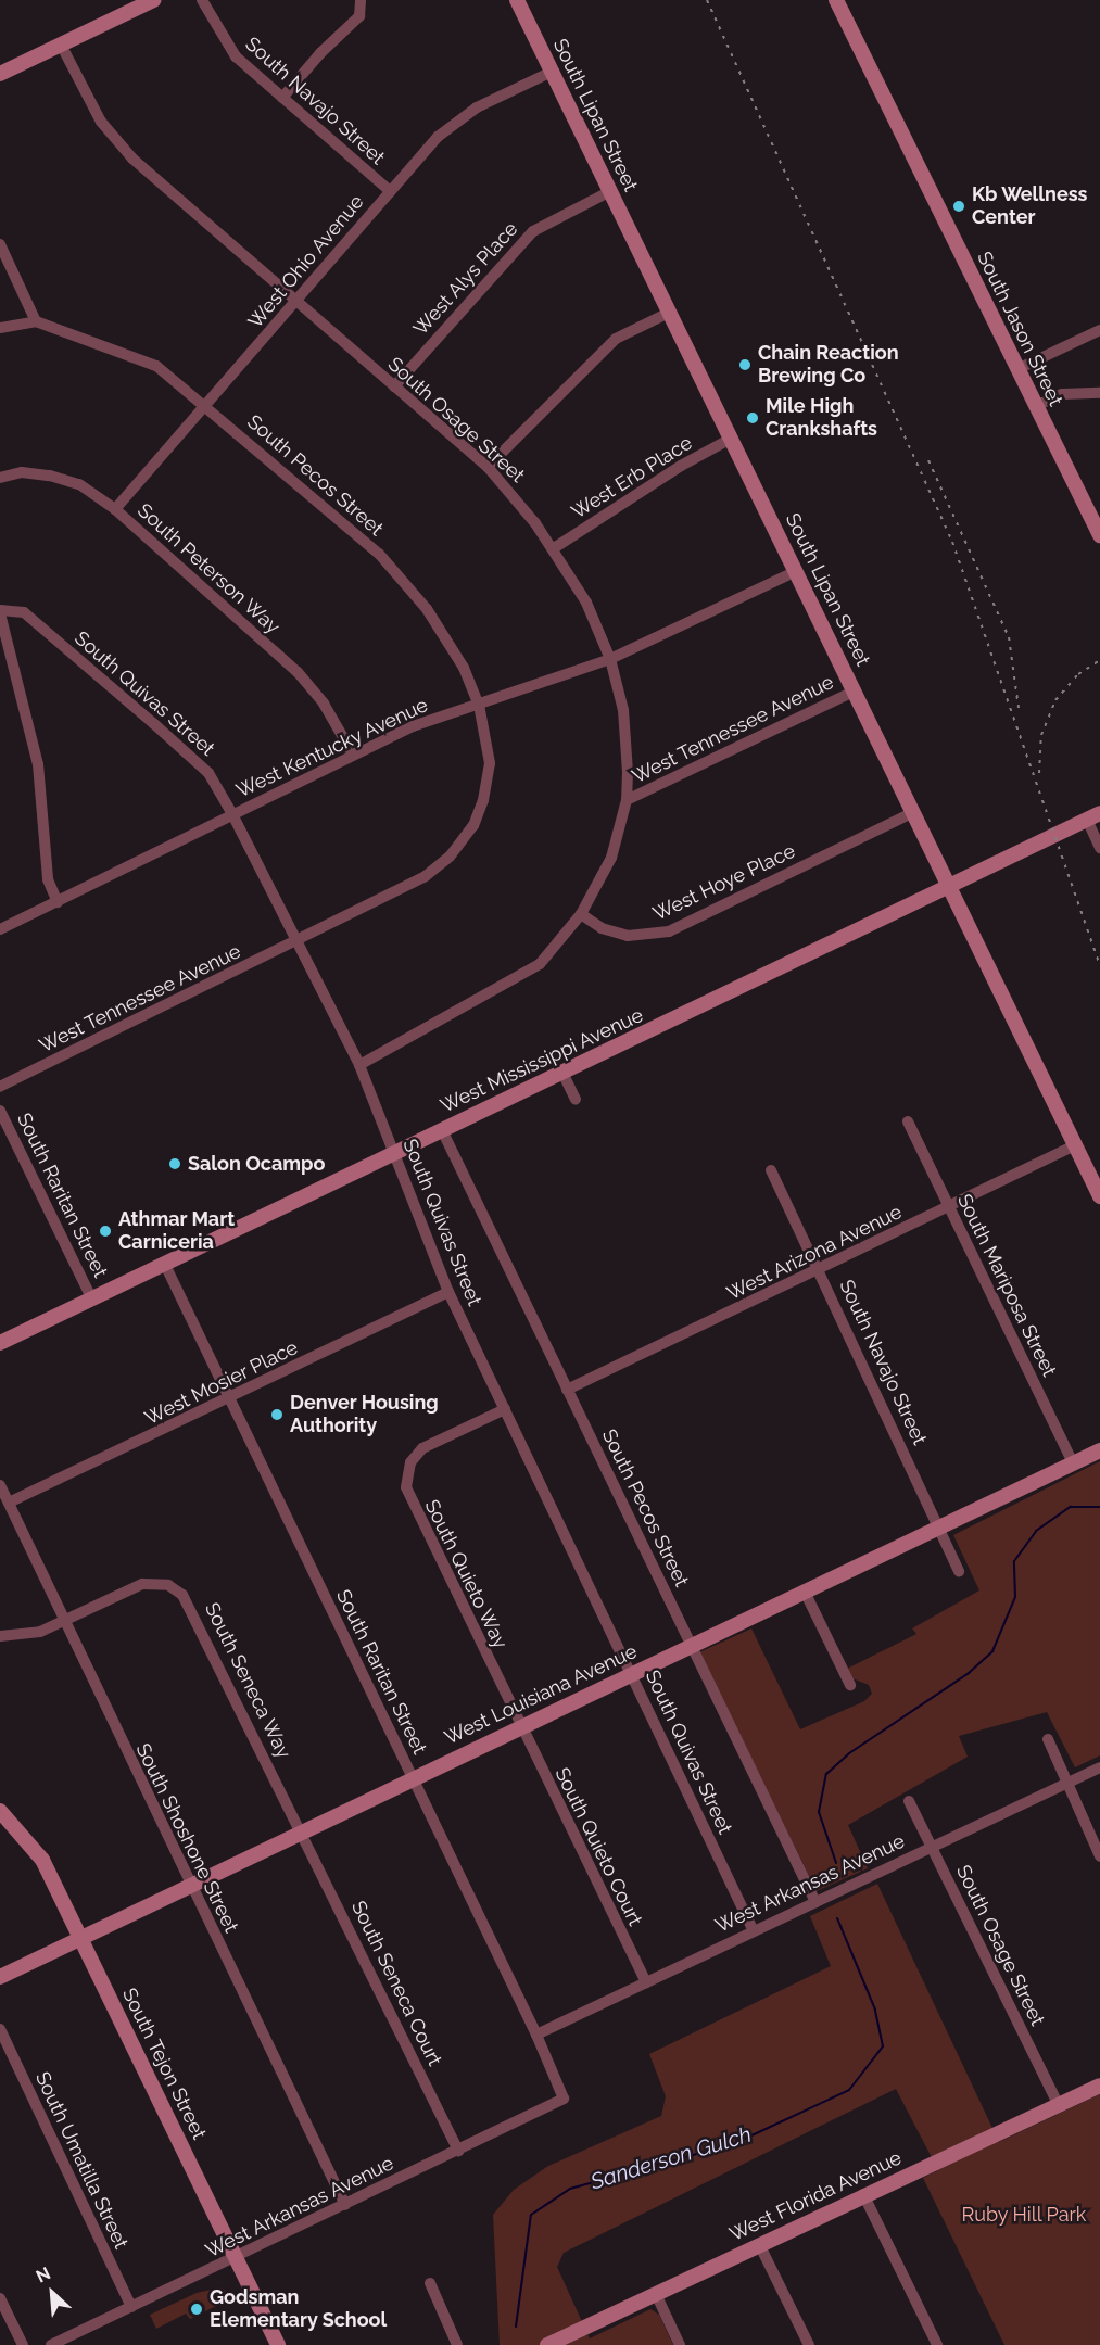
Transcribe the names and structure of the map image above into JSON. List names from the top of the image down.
{
  "streets": {
    "street": [
      "South Navajo Street",
      "South Lipan Street",
      "West Ohio Avenue",
      "West Alys Place",
      "South Jason Street",
      "South Osage Street",
      "South Pecos Street",
      "West Erb Place",
      "South Peterson Way",
      "South Quivas Street",
      "West Tennessee Avenue",
      "West Kentucky Avenue",
      "West Hoye Place",
      "West Mississippi Avenue",
      "South Raritan Street",
      "West Arizona Avenue",
      "South Mariposa Street",
      "West Mosier Place",
      "South Quieto Way",
      "South Seneca Way",
      "West Louisiana Avenue",
      "South Shoshone Street",
      "South Quieto Court",
      "West Arkansas Avenue",
      "South Seneca Court",
      "South Tejon Street",
      "South Umatilla Street",
      "West Florida Avenue"
    ]
  },
  "crossings": [
    ["South Navajo Street", "West Ohio Avenue"],
    ["South Navajo Street", "West Arizona Avenue"],
    ["South Navajo Street", "West Louisiana Avenue"],
    ["South Lipan Street", "West Ohio Avenue"],
    ["South Lipan Street", "West Alys Place"],
    ["South Lipan Street", "West Erb Place"],
    ["South Lipan Street", "West Tennessee Avenue"],
    ["South Lipan Street", "West Kentucky Avenue"],
    ["South Lipan Street", "West Hoye Place"],
    ["South Lipan Street", "West Mississippi Avenue"],
    ["South Lipan Street", "West Arizona Avenue"],
    ["West Ohio Avenue", "South Osage Street"],
    ["West Ohio Avenue", "South Pecos Street"],
    ["West Ohio Avenue", "South Peterson Way"],
    ["West Alys Place", "South Osage Street"],
    ["South Osage Street", "West Erb Place"],
    ["South Osage Street", "West Tennessee Avenue"],
    ["South Osage Street", "West Kentucky Avenue"],
    ["South Osage Street", "West Hoye Place"],
    ["South Osage Street", "West Arkansas Avenue"],
    ["South Osage Street", "West Florida Avenue"],
    ["South Pecos Street", "West Tennessee Avenue"],
    ["South Pecos Street", "West Kentucky Avenue"],
    ["South Pecos Street", "West Mississippi Avenue"],
    ["South Pecos Street", "West Arizona Avenue"],
    ["South Pecos Street", "West Louisiana Avenue"],
    ["South Pecos Street", "West Arkansas Avenue"],
    ["South Peterson Way", "West Kentucky Avenue"],
    ["South Quivas Street", "West Tennessee Avenue"],
    ["South Quivas Street", "West Kentucky Avenue"],
    ["South Quivas Street", "West Mississippi Avenue"],
    ["South Quivas Street", "West Mosier Place"],
    ["South Quivas Street", "South Quieto Way"],
    ["South Quivas Street", "West Louisiana Avenue"],
    ["South Quivas Street", "West Arkansas Avenue"],
    ["West Mississippi Avenue", "South Raritan Street"],
    ["South Raritan Street", "West Mosier Place"],
    ["South Raritan Street", "West Louisiana Avenue"],
    ["South Raritan Street", "West Arkansas Avenue"],
    ["West Arizona Avenue", "South Mariposa Street"],
    ["South Mariposa Street", "West Louisiana Avenue"],
    ["West Mosier Place", "South Shoshone Street"],
    ["South Quieto Way", "West Louisiana Avenue"],
    ["South Quieto Way", "South Quieto Court"],
    ["South Seneca Way", "West Louisiana Avenue"],
    ["South Seneca Way", "South Shoshone Street"],
    ["South Seneca Way", "South Seneca Court"],
    ["West Louisiana Avenue", "South Shoshone Street"],
    ["West Louisiana Avenue", "South Quieto Court"],
    ["West Louisiana Avenue", "South Seneca Court"],
    ["West Louisiana Avenue", "South Tejon Street"],
    ["South Shoshone Street", "West Arkansas Avenue"],
    ["South Quieto Court", "West Arkansas Avenue"],
    ["West Arkansas Avenue", "South Seneca Court"],
    ["West Arkansas Avenue", "South Tejon Street"],
    ["West Arkansas Avenue", "South Umatilla Street"]
  ],
  "water": ["Sanderson Gulch"],
  "parks": ["Ruby Hill Park"],
  "places": [
    "Kb Wellness Center",
    "Chain Reaction Brewing Co",
    "Mile High Crankshafts",
    "Salon Ocampo",
    "Athmar Mart Carniceria",
    "Denver Housing Authority",
    "Godsman Elementary School"
  ],
  "north": "top left"
}
